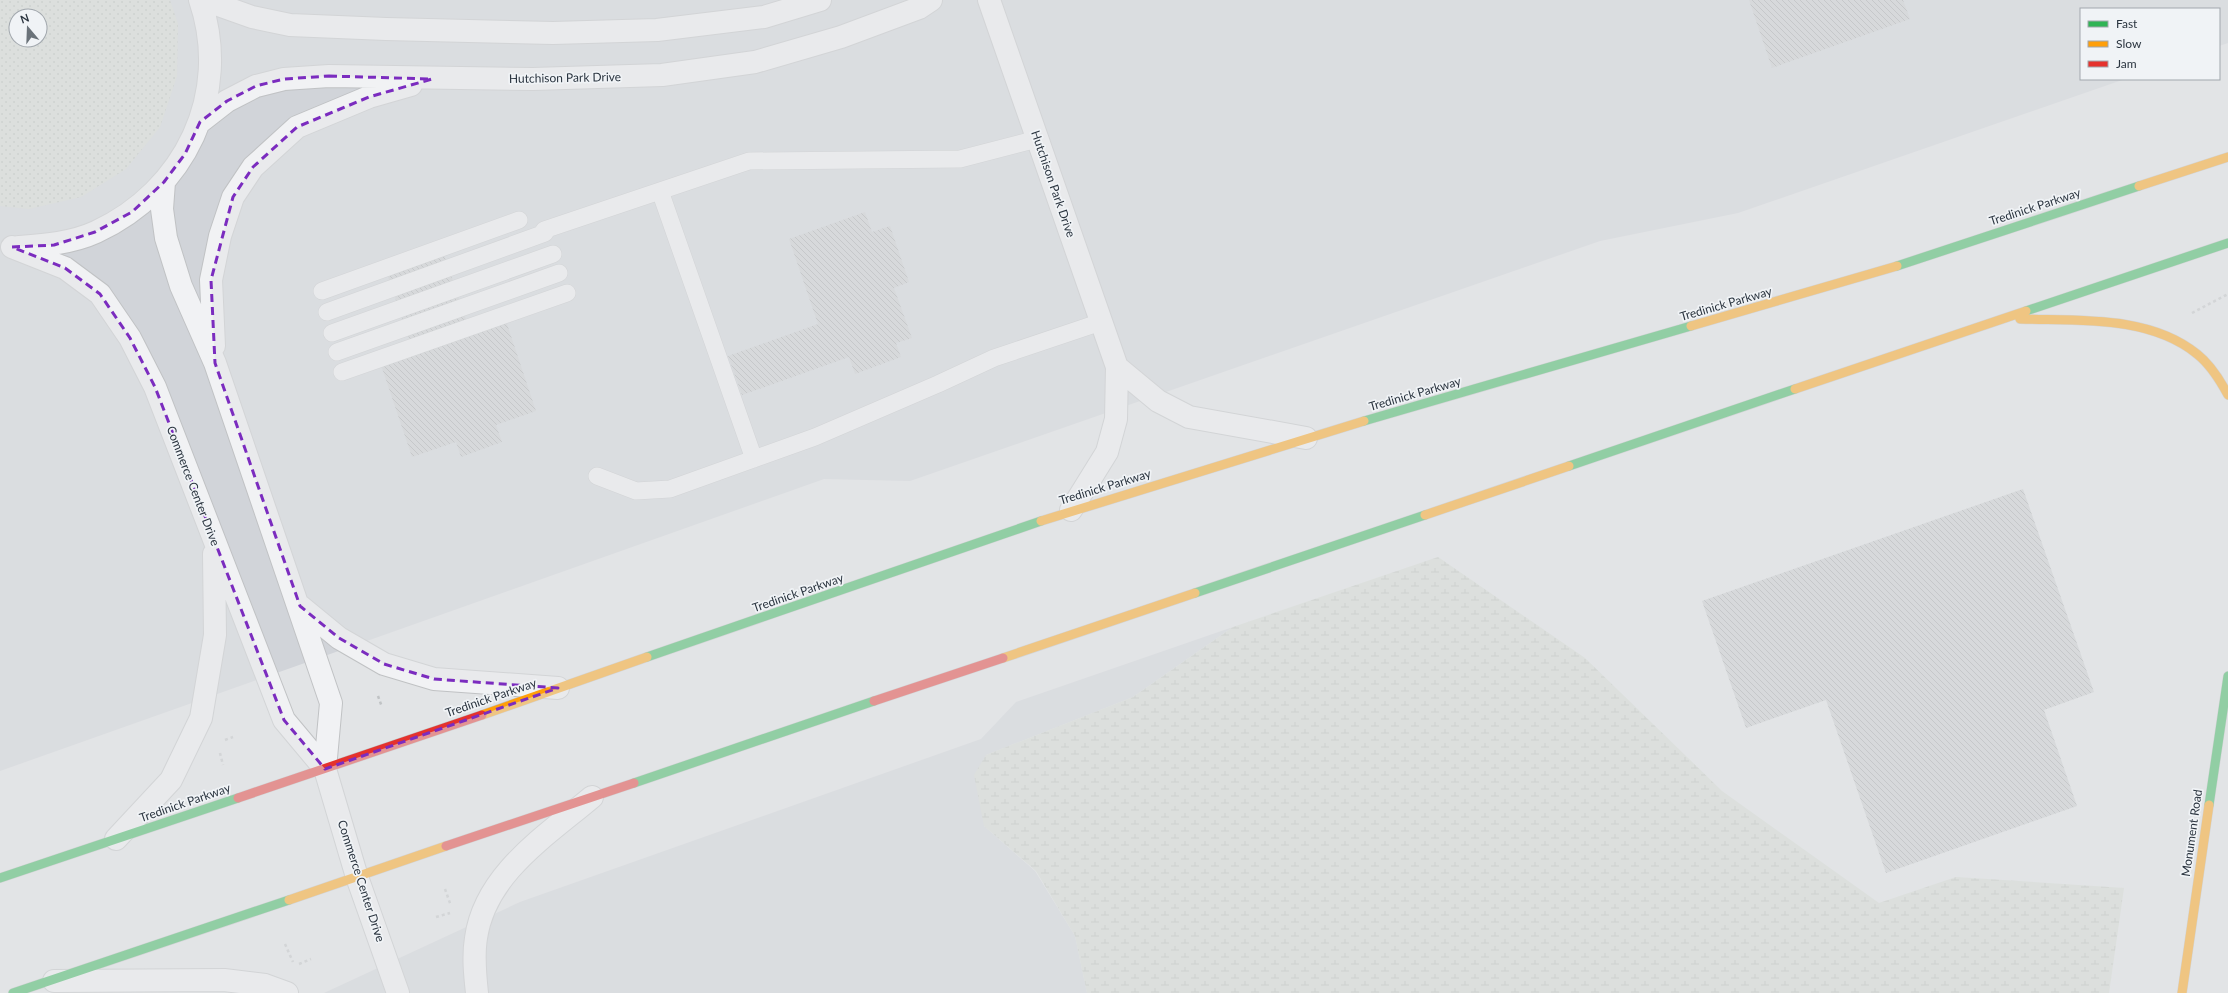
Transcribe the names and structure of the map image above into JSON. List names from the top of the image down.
{
  "streets": {
    "street": [
      "Hutchison Park Drive",
      "Tredinick Parkway",
      "Commerce Center Drive",
      "Monument Road"
    ]
  },
  "crossings": [
    ["Hutchison Park Drive", "Tredinick Parkway"],
    ["Tredinick Parkway", "Commerce Center Drive"]
  ],
  "legend": ["Fast", "Slow", "Jam"],
  "north": "top"
}
